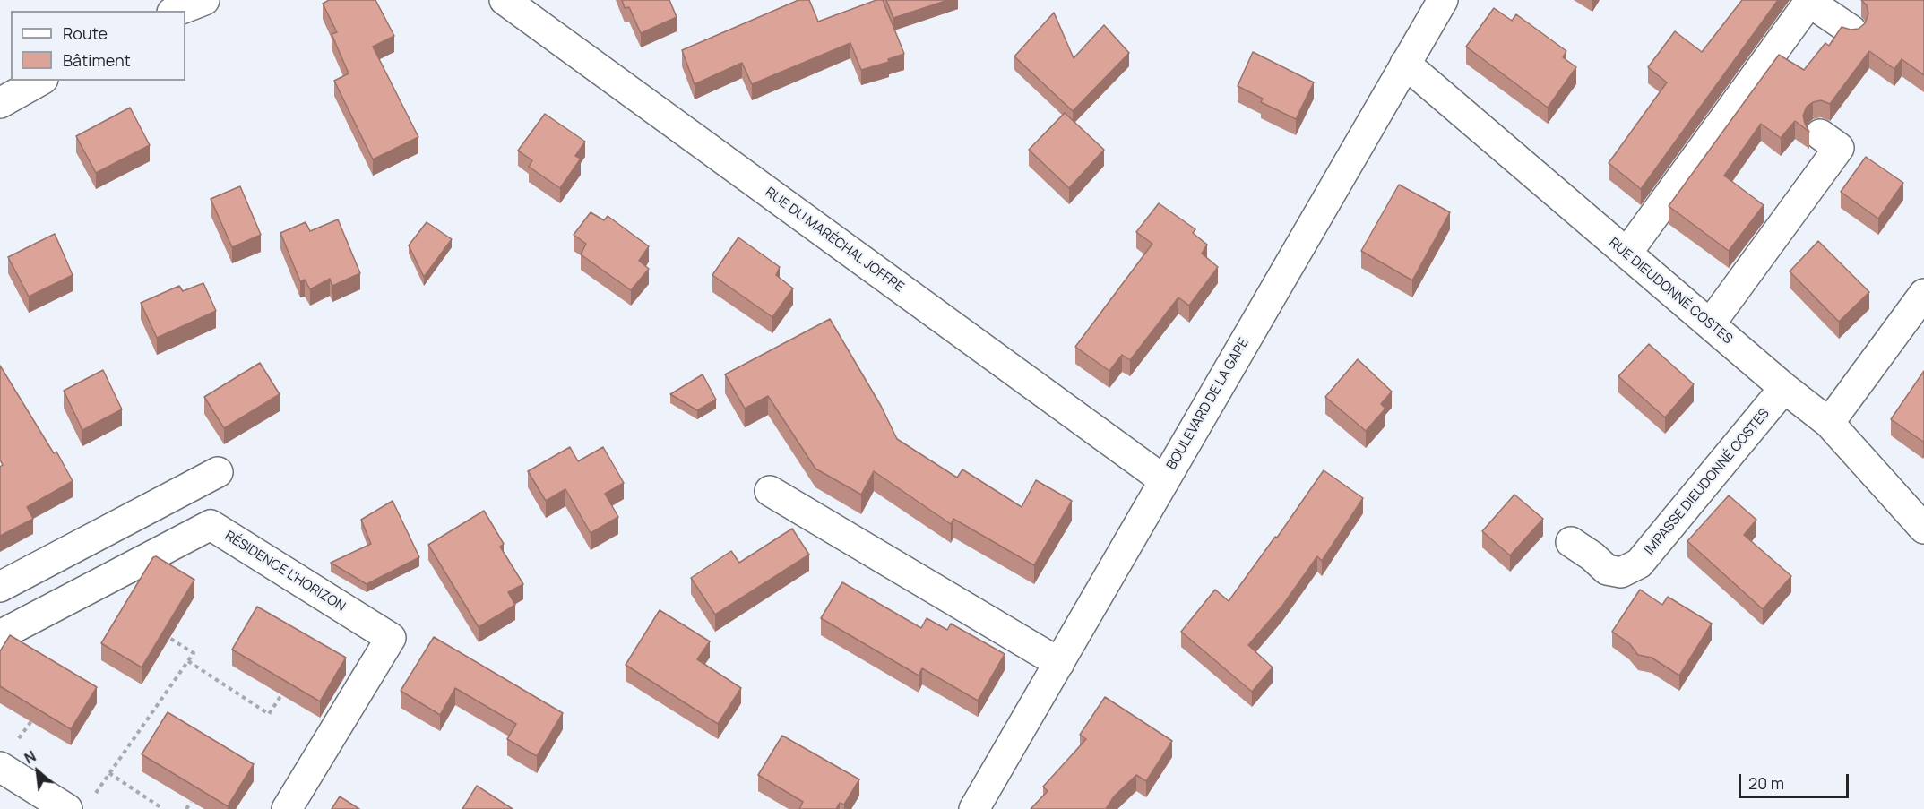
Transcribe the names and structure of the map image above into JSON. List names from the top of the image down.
{
  "streets": {
    "street": [
      "RUE DU MARÉCHAL JOFFRE",
      "RUE DIEUDONNÉ COSTES",
      "BOULEVARD DE LA GARE",
      "IMPASSE DIEUDONNÉ COSTES",
      "RÉSIDENCE L'HORIZON"
    ]
  },
  "crossings": [
    ["RUE DU MARÉCHAL JOFFRE", "BOULEVARD DE LA GARE"],
    ["RUE DIEUDONNÉ COSTES", "BOULEVARD DE LA GARE"],
    ["RUE DIEUDONNÉ COSTES", "IMPASSE DIEUDONNÉ COSTES"]
  ],
  "legend": ["Route", "Bâtiment"],
  "scale_bar": "20 m",
  "north": "top left"
}
